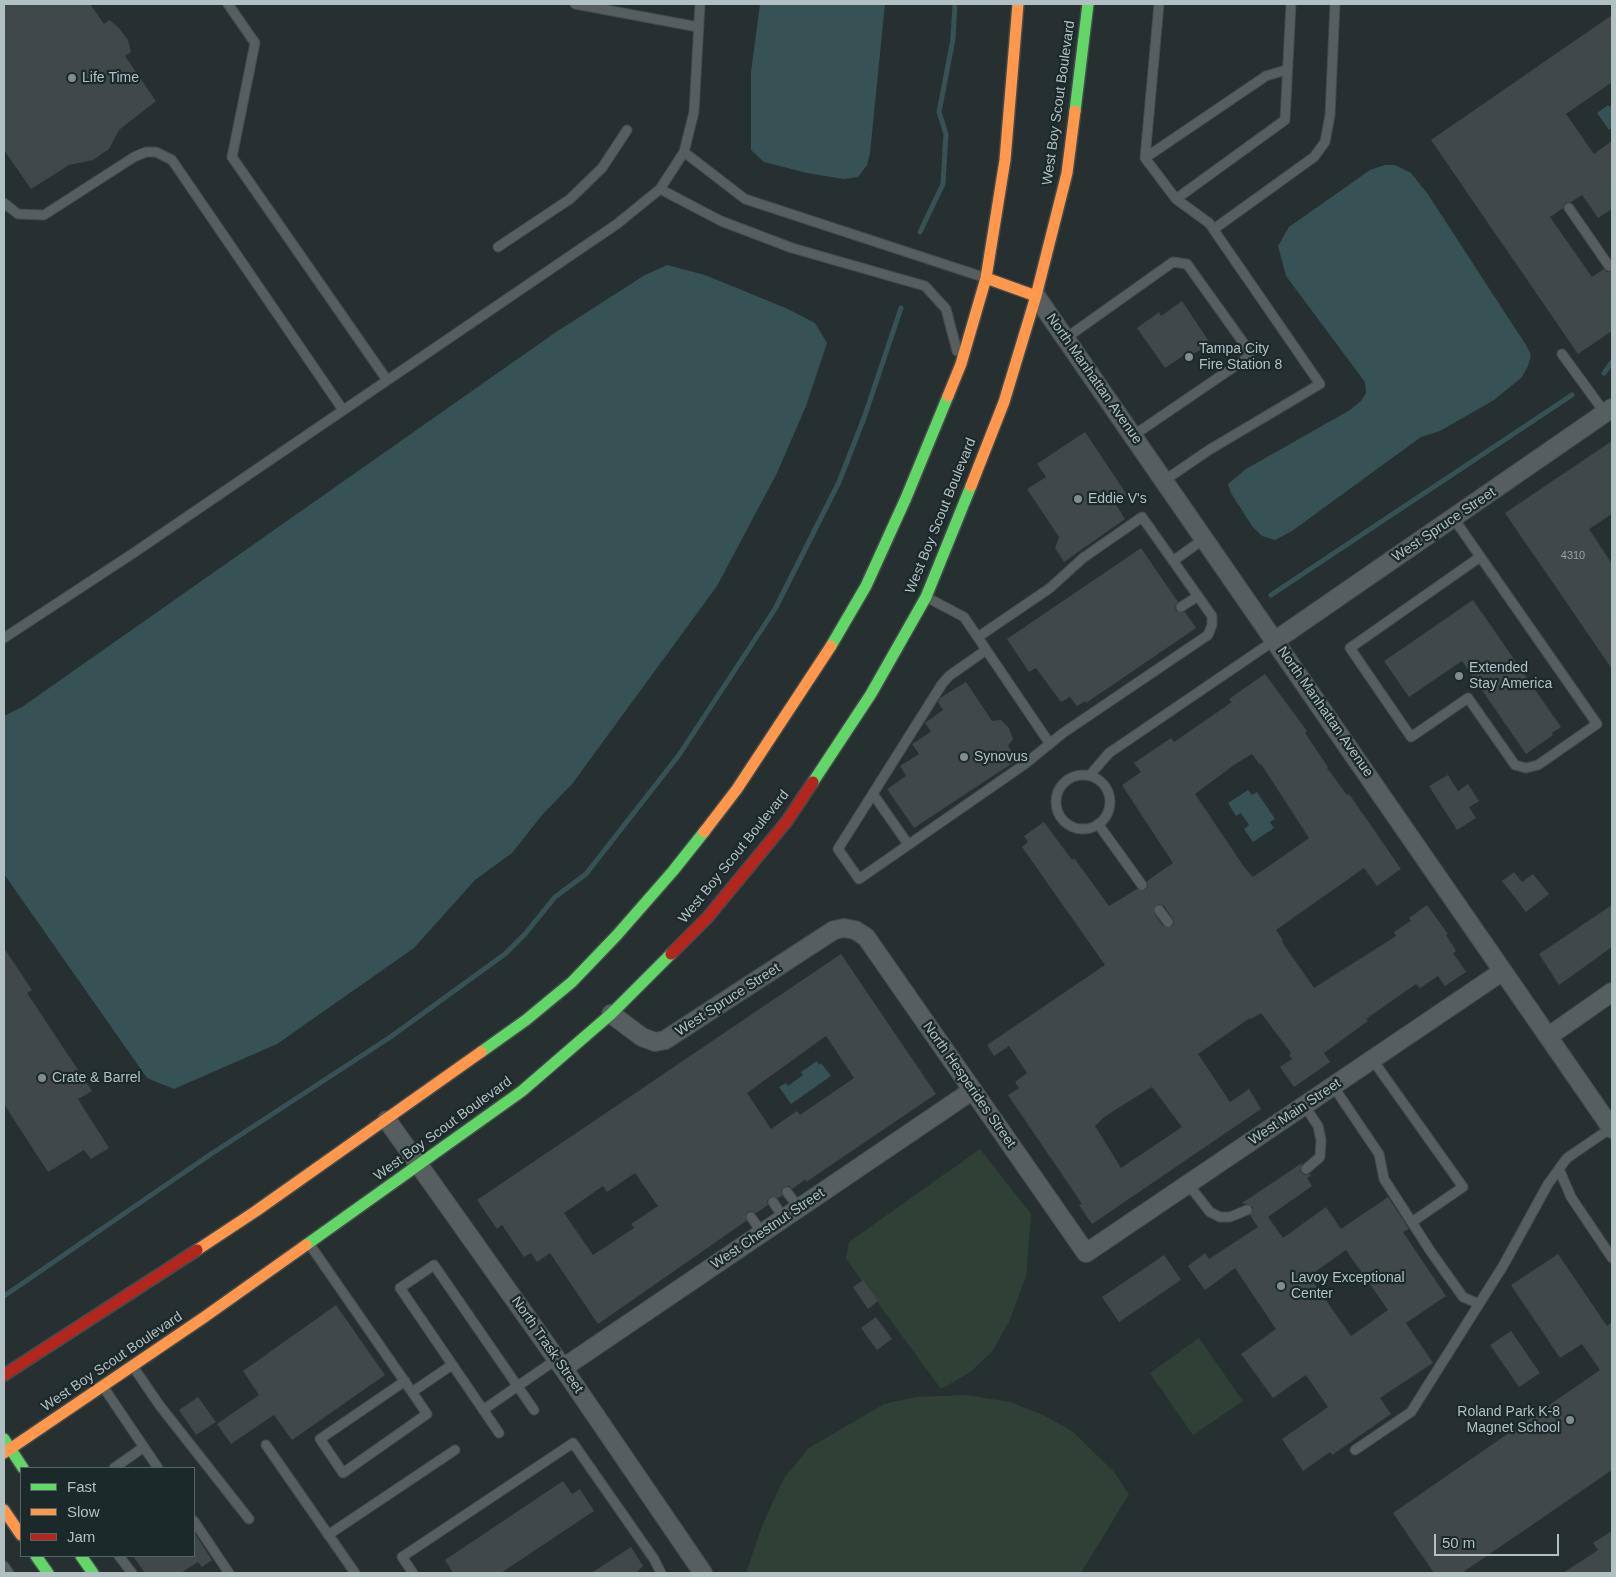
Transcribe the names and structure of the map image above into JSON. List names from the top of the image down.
{
  "streets": {
    "main road": ["West Boy Scout Boulevard"],
    "street": [
      "North Manhattan Avenue",
      "West Spruce Street",
      "North Hesperides Street",
      "West Main Street",
      "West Chestnut Street",
      "North Trask Street"
    ]
  },
  "crossings": [
    ["West Boy Scout Boulevard", "North Manhattan Avenue"],
    ["West Boy Scout Boulevard", "West Spruce Street"],
    ["West Boy Scout Boulevard", "North Trask Street"],
    ["North Manhattan Avenue", "West Spruce Street"],
    ["North Manhattan Avenue", "West Main Street"],
    ["West Spruce Street", "North Hesperides Street"],
    ["North Hesperides Street", "West Main Street"],
    ["North Hesperides Street", "West Chestnut Street"],
    ["West Chestnut Street", "North Trask Street"]
  ],
  "places": [
    "Life Time",
    "Tampa City Fire Station 8",
    "Eddie V's",
    "Extended Stay America",
    "Synovus",
    "Crate & Barrel",
    "Lavoy Exceptional Center",
    "Roland Park K-8 Magnet School"
  ],
  "house_numbers": ["4310"],
  "legend": ["Fast", "Slow", "Jam"],
  "scale_bar": "50 m"
}
